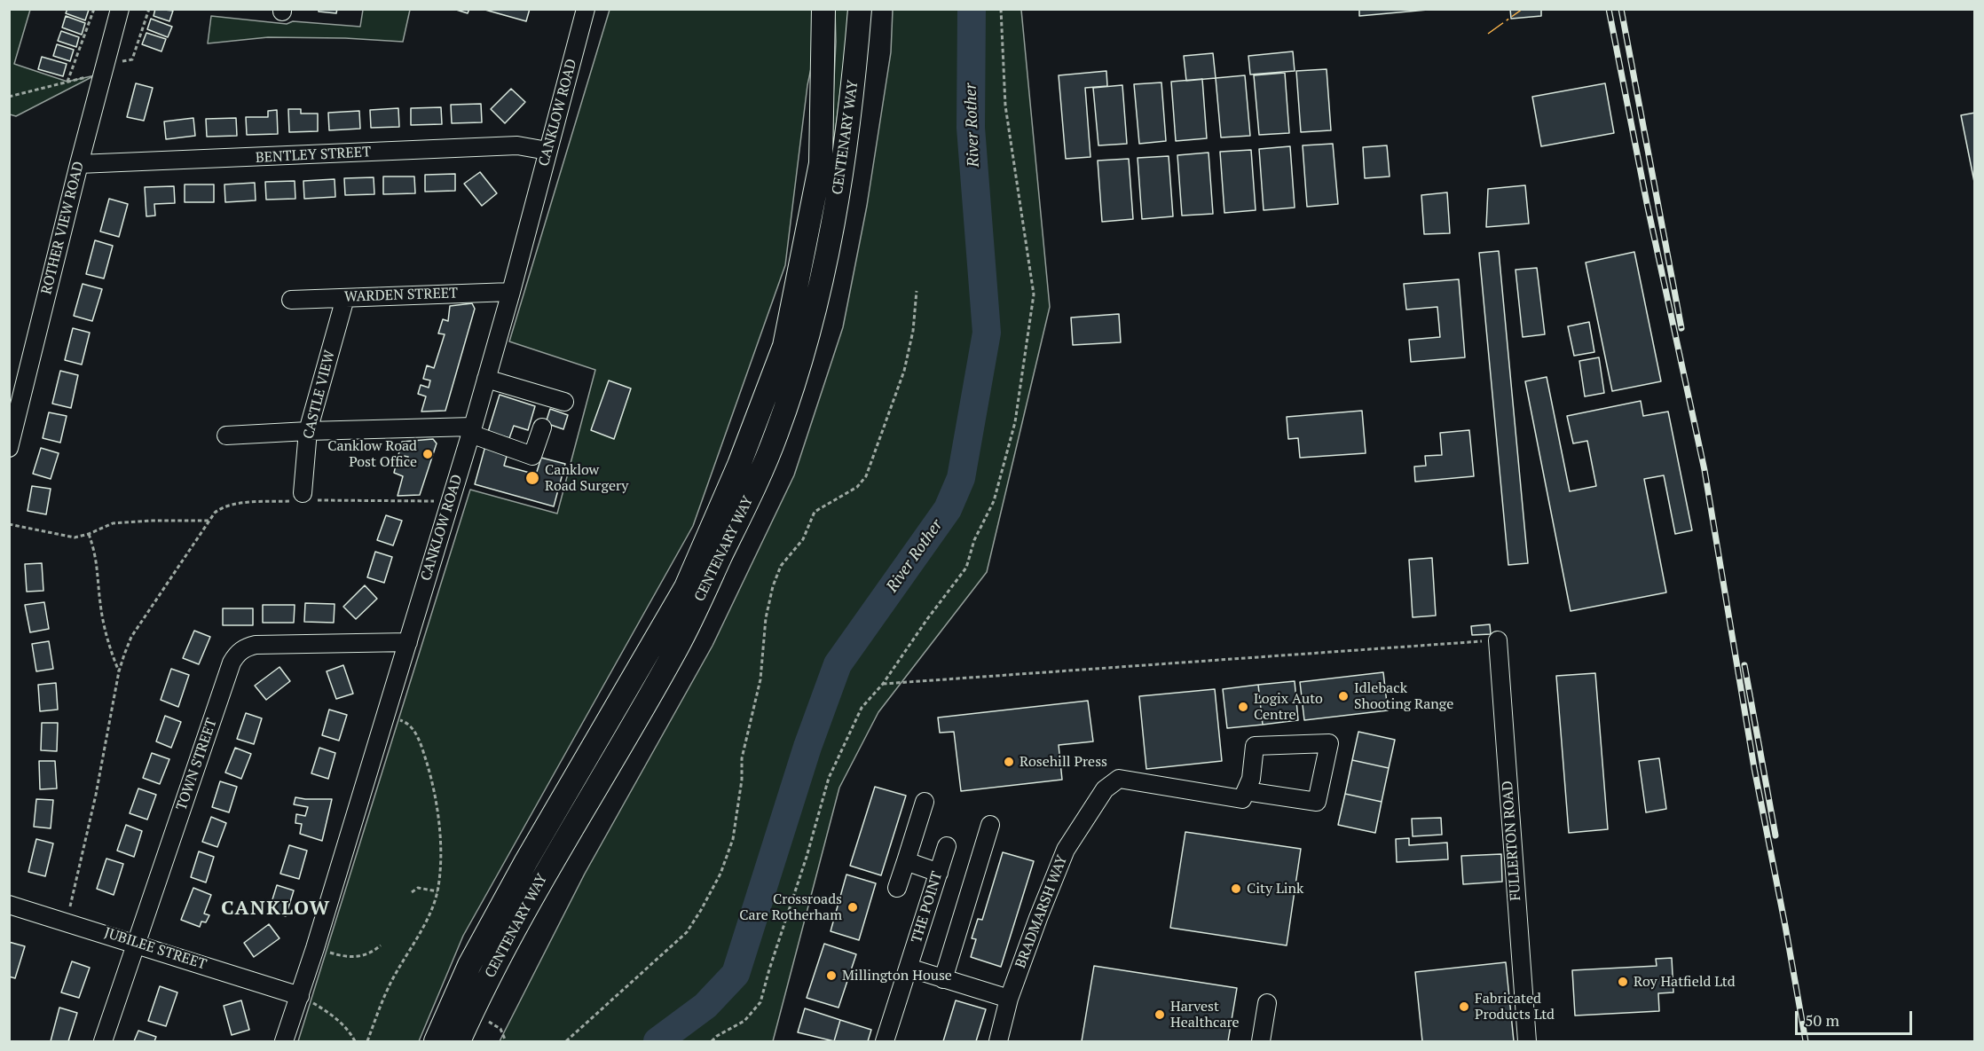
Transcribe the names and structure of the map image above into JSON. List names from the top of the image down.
{
  "streets": {
    "main road": ["CENTENARY WAY"],
    "street": [
      "CANKLOW ROAD",
      "BENTLEY STREET",
      "ROTHER VIEW ROAD",
      "WARDEN STREET",
      "CASTLE VIEW",
      "TOWN STREET",
      "FULLERTON ROAD",
      "THE POINT",
      "BRADMARSH WAY",
      "JUBILEE STREET"
    ]
  },
  "crossings": [
    ["CANKLOW ROAD", "BENTLEY STREET"],
    ["CANKLOW ROAD", "WARDEN STREET"],
    ["CANKLOW ROAD", "TOWN STREET"],
    ["CANKLOW ROAD", "JUBILEE STREET"],
    ["BENTLEY STREET", "ROTHER VIEW ROAD"],
    ["WARDEN STREET", "CASTLE VIEW"],
    ["TOWN STREET", "JUBILEE STREET"]
  ],
  "districts": ["CANKLOW"],
  "water": ["River Rother"],
  "places": [
    "Canklow Road Post Office",
    "Canklow Road Surgery",
    "Idleback Shooting Range",
    "Logix Auto Centre",
    "Rosehill Press",
    "City Link",
    "Crossroads Care Rotherham",
    "Millington House",
    "Roy Hatfield Ltd",
    "Fabricated Products Ltd",
    "Harvest Healthcare"
  ],
  "scale_bar": "50 m"
}
